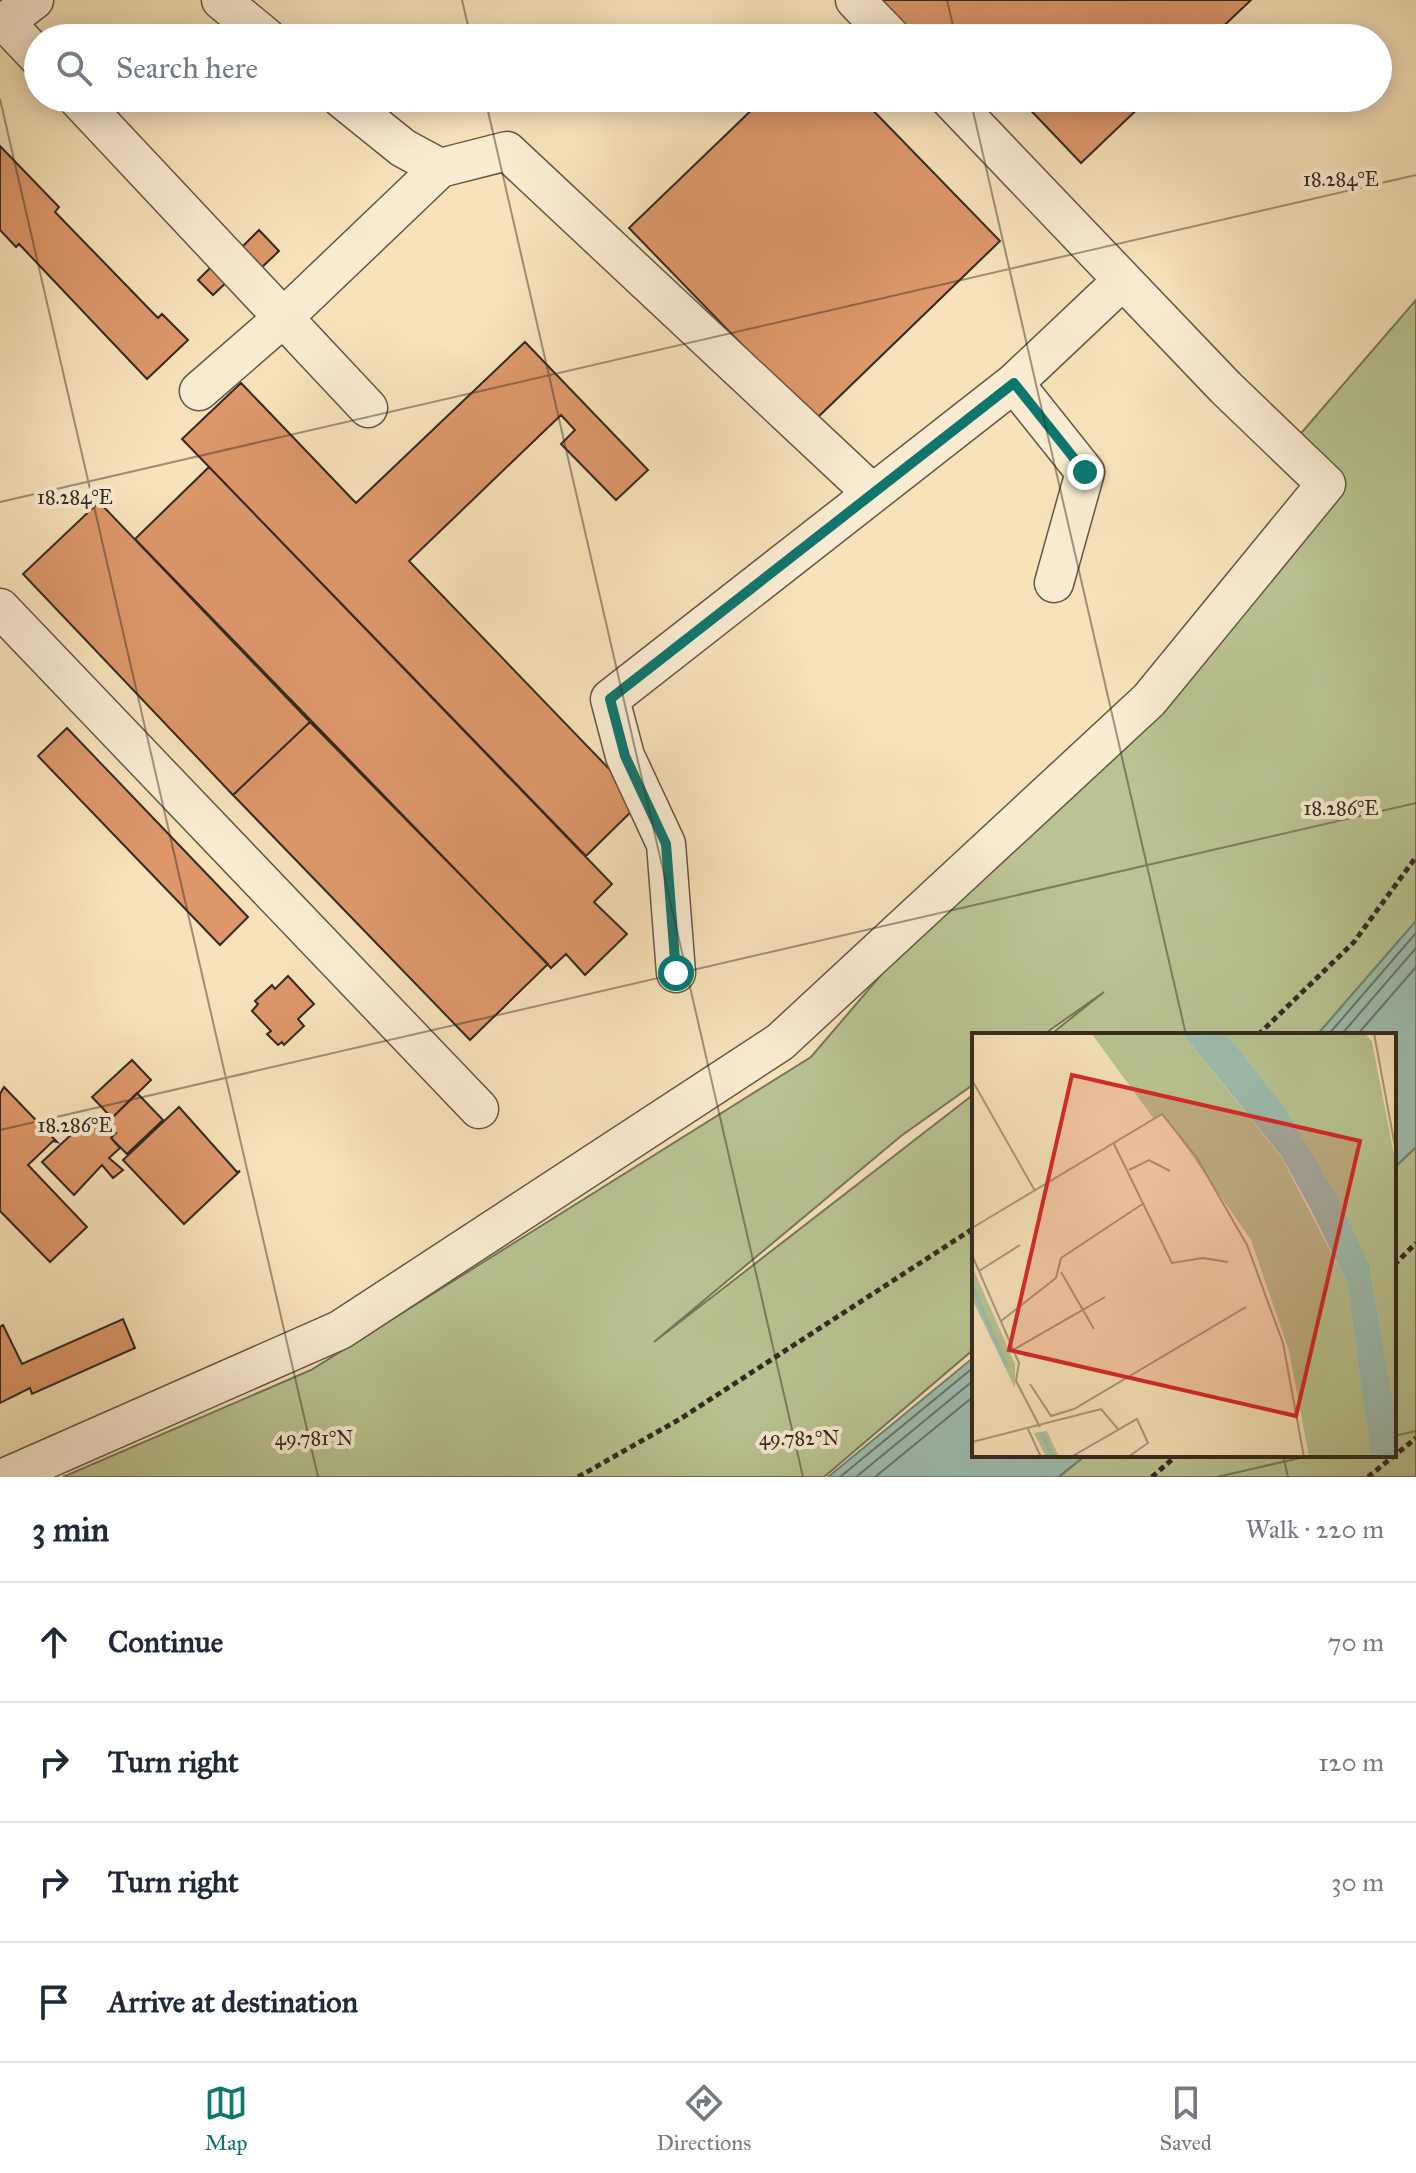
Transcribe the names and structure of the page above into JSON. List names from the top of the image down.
{
  "page": {
    "search": "Search here",
    "heading": ["3 min", "Walk · 220 m"],
    "list": [
      ["Continue", "70 m"],
      ["Turn right", "120 m"],
      ["Turn right", "30 m"],
      "Arrive at destination"
    ],
    "nav": ["Map", "Directions", "Saved"]
  },
  "coordinates": [
    "18.284°E",
    "18.286°E",
    "49.781°N",
    "49.782°N"
  ]
}
